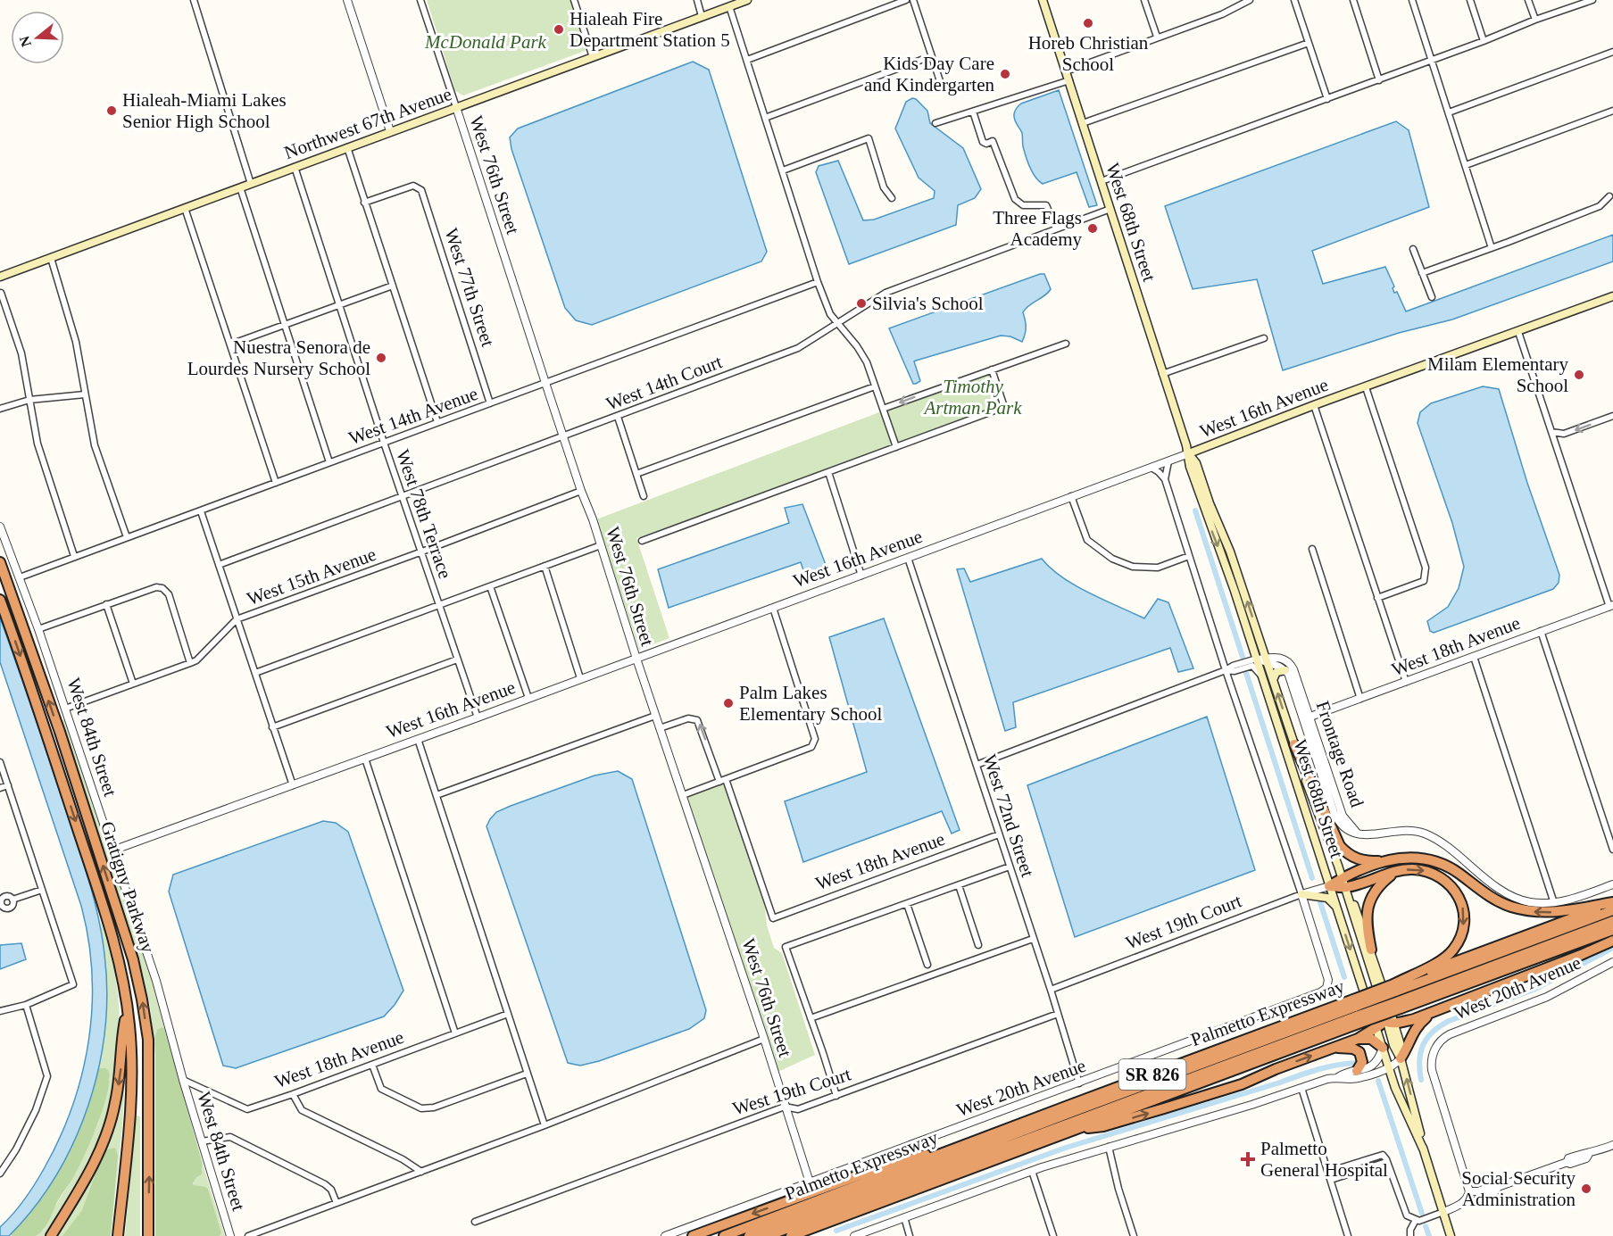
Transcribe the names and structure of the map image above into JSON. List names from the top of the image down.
{
  "streets": {
    "highway": ["Gratigny Parkway", "Palmetto Expressway", "SR 826"],
    "main road": ["Northwest 67th Avenue", "West 68th Street", "West 16th Avenue"],
    "street": [
      "West 76th Street",
      "West 77th Street",
      "West 14th Court",
      "West 14th Avenue",
      "West 78th Terrace",
      "West 15th Avenue",
      "West 18th Avenue",
      "West 84th Street",
      "Frontage Road",
      "West 72nd Street",
      "West 19th Court",
      "West 20th Avenue"
    ]
  },
  "crossings": [
    ["Northwest 67th Avenue", "West 76th Street"],
    ["Northwest 67th Avenue", "West 78th Terrace"],
    ["West 76th Street", "West 14th Court"],
    ["West 76th Street", "West 16th Avenue"],
    ["West 76th Street", "West 14th Avenue"],
    ["West 76th Street", "West 15th Avenue"],
    ["West 76th Street", "West 19th Court"],
    ["West 76th Street", "West 20th Avenue"],
    ["West 68th Street", "West 14th Court"],
    ["West 68th Street", "West 16th Avenue"],
    ["West 68th Street", "Frontage Road"],
    ["West 68th Street", "West 19th Court"],
    ["West 77th Street", "West 14th Avenue"],
    ["West 14th Court", "West 78th Terrace"],
    ["West 16th Avenue", "West 78th Terrace"],
    ["West 16th Avenue", "West 84th Street"],
    ["West 16th Avenue", "West 72nd Street"],
    ["West 14th Avenue", "West 78th Terrace"],
    ["West 14th Avenue", "West 84th Street"],
    ["West 78th Terrace", "West 15th Avenue"],
    ["West 15th Avenue", "West 84th Street"],
    ["West 18th Avenue", "West 84th Street"],
    ["West 18th Avenue", "Frontage Road"],
    ["West 18th Avenue", "West 72nd Street"],
    ["West 72nd Street", "West 19th Court"],
    ["West 72nd Street", "West 20th Avenue"],
    ["West 19th Court", "West 20th Avenue"]
  ],
  "parks": ["McDonald Park", "Timothy Artman Park"],
  "places": {
    "other": [
      "Horeb Christian School",
      "Hialeah Fire Department Station 5",
      "Kids Day Care and Kindergarten",
      "Hialeah-Miami Lakes Senior High School",
      "Three Flags Academy",
      "Silvia's School",
      "Nuestra Senora de Lourdes Nursery School",
      "Milam Elementary School",
      "Palm Lakes Elementary School",
      "Social Security Administration"
    ],
    "health": ["Palmetto General Hospital"]
  },
  "north": "left"
}
